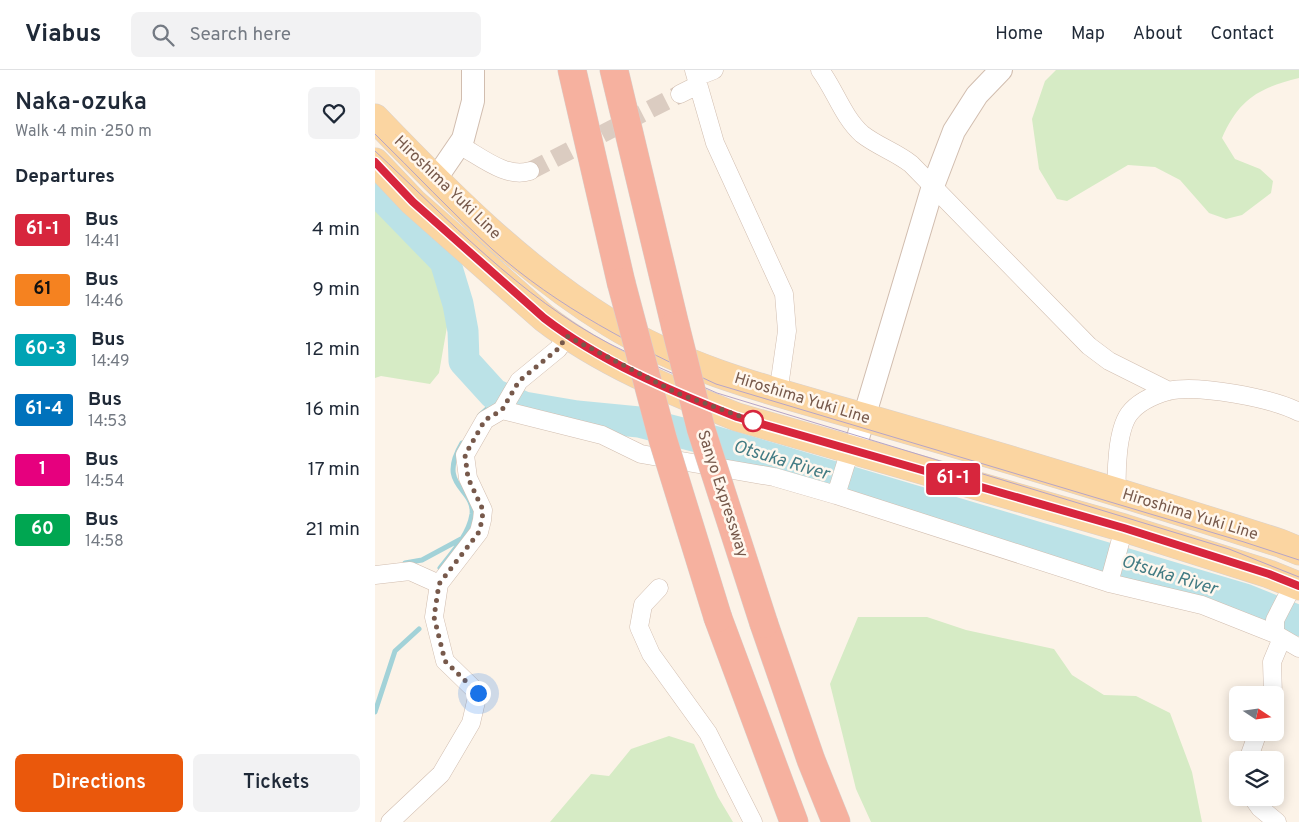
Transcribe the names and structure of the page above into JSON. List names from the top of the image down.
{
  "streets": {
    "highway": ["Sanyo Expressway"],
    "main road": ["Hiroshima Yuki Line"]
  },
  "water": ["Otsuka River"],
  "lines": ["bus line 61-1"],
  "north": "right",
  "page": {
    "header": "Viabus",
    "search": "Search here",
    "nav": [
      "Home",
      "Map",
      "About",
      "Contact"
    ],
    "heading": [
      ["Naka-ozuka", "Walk · 4 min · 250 m"],
      "Departures"
    ],
    "on_map": "61-1",
    "list": [
      {
        "mark": "61-1",
        "name": "Bus",
        "note": "14:41",
        "value": "4 min"
      },
      {
        "mark": "61",
        "name": "Bus",
        "note": "14:46",
        "value": "9 min"
      },
      {
        "mark": "60-3",
        "name": "Bus",
        "note": "14:49",
        "value": "12 min"
      },
      {
        "mark": "61-4",
        "name": "Bus",
        "note": "14:53",
        "value": "16 min"
      },
      {
        "mark": "1",
        "name": "Bus",
        "note": "14:54",
        "value": "17 min"
      },
      {
        "mark": "60",
        "name": "Bus",
        "note": "14:58",
        "value": "21 min"
      }
    ],
    "buttons": ["Directions", "Tickets"]
  }
}
